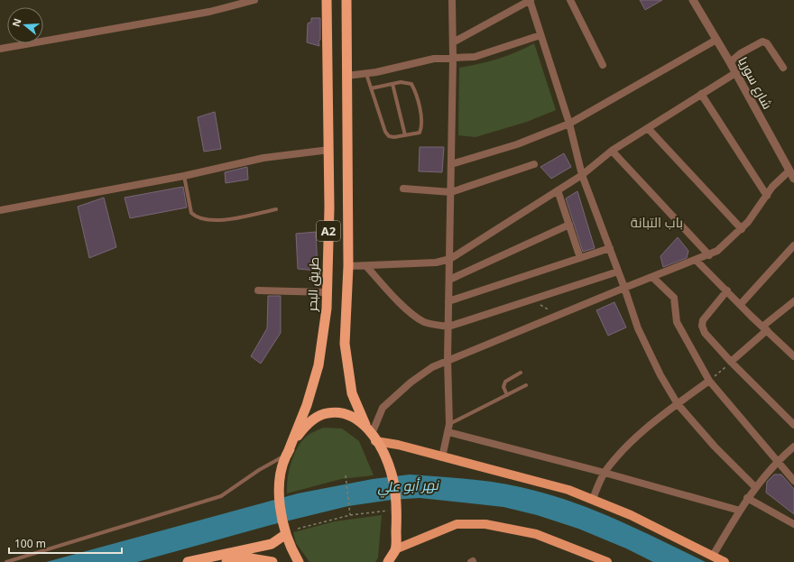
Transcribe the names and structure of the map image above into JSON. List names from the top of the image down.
{
  "streets": {
    "highway": ["A2", "طريق البحر"],
    "street": ["شارع سوريا"]
  },
  "crossings": [
    ["A2", "طريق البحر"]
  ],
  "districts": ["باب التبانة"],
  "water": ["نهر أبو علي"],
  "scale_bar": "100 m",
  "north": "left"
}
